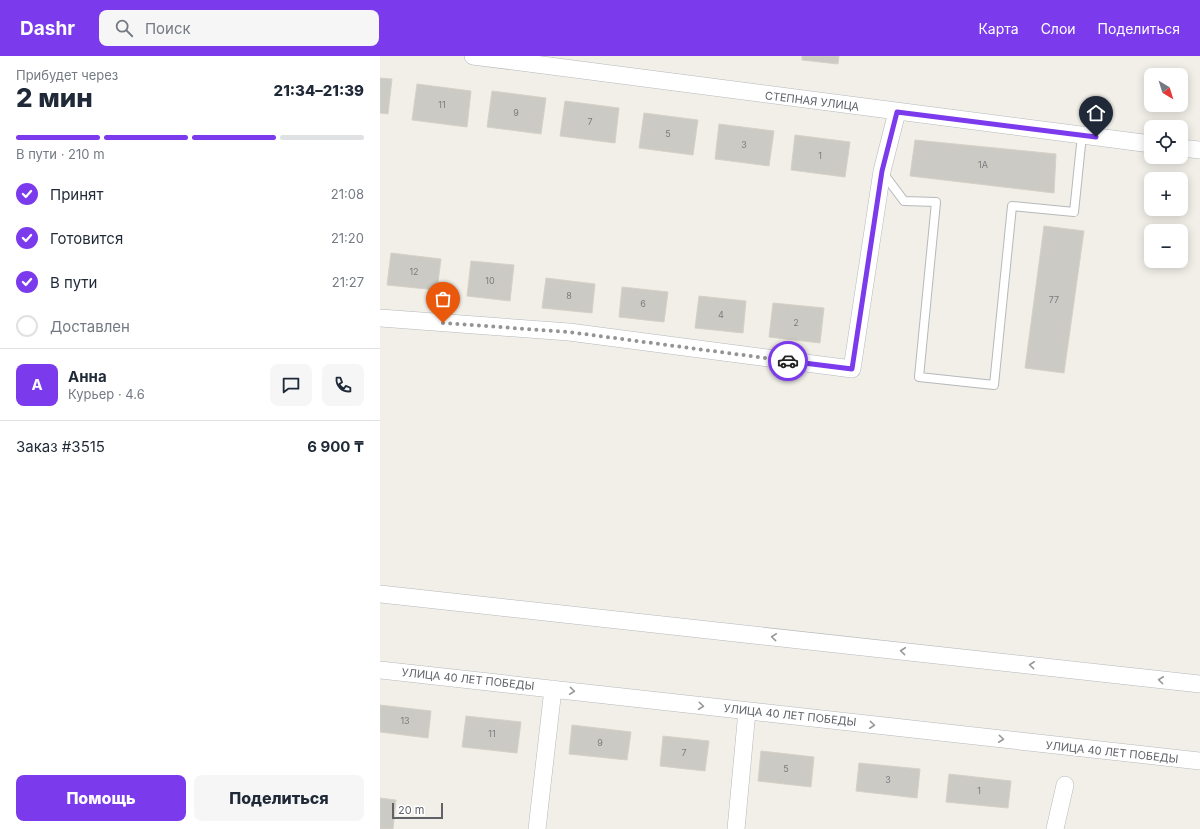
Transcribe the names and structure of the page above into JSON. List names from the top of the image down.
{
  "streets": {
    "street": ["СТЕПНАЯ УЛИЦА", "УЛИЦА 40 ЛЕТ ПОБЕДЫ"]
  },
  "house_numbers": [
    "11",
    "9",
    "7",
    "5",
    "3",
    "1",
    "1А",
    "12",
    "10",
    "8",
    "77",
    "6",
    "4",
    "2",
    "13",
    "11",
    "9",
    "7",
    "5",
    "3",
    "1"
  ],
  "scale_bar": "20 m",
  "north": "bottom right",
  "page": {
    "header": "Dashr",
    "search": "Поиск",
    "nav": ["Карта", "Слои", "Поделиться"],
    "heading": ["2 мин", "Прибудет через", "21:34–21:39"],
    "panel": [
      "Анна",
      "Курьер · 4.6",
      "Заказ #3515",
      "6 900 ₸"
    ],
    "map_buttons": ["+", "−"],
    "bar": "В пути · 210 m",
    "list": [
      ["Принят", "21:08"],
      ["Готовится", "21:20"],
      ["В пути", "21:27"],
      "Доставлен"
    ],
    "round": "А",
    "buttons": ["Помощь", "Поделиться"],
    "scale": "20 m"
  }
}
